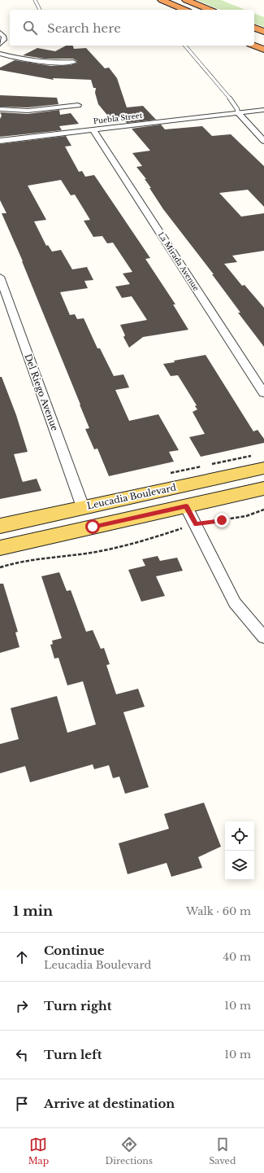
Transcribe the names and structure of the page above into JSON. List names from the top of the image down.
{
  "streets": {
    "main road": ["Leucadia Boulevard"],
    "street": ["Puebla Street", "La Mirada Avenue", "Del Riego Avenue"]
  },
  "crossings": [
    ["Puebla Street", "La Mirada Avenue"],
    ["Del Riego Avenue", "Leucadia Boulevard"]
  ],
  "page": {
    "search": "Search here",
    "heading": ["1 min", "Walk · 60 m"],
    "list": [
      ["Continue", "Leucadia Boulevard", "40 m"],
      ["Turn right", "10 m"],
      ["Turn left", "10 m"],
      "Arrive at destination"
    ],
    "nav": ["Map", "Directions", "Saved"]
  }
}
